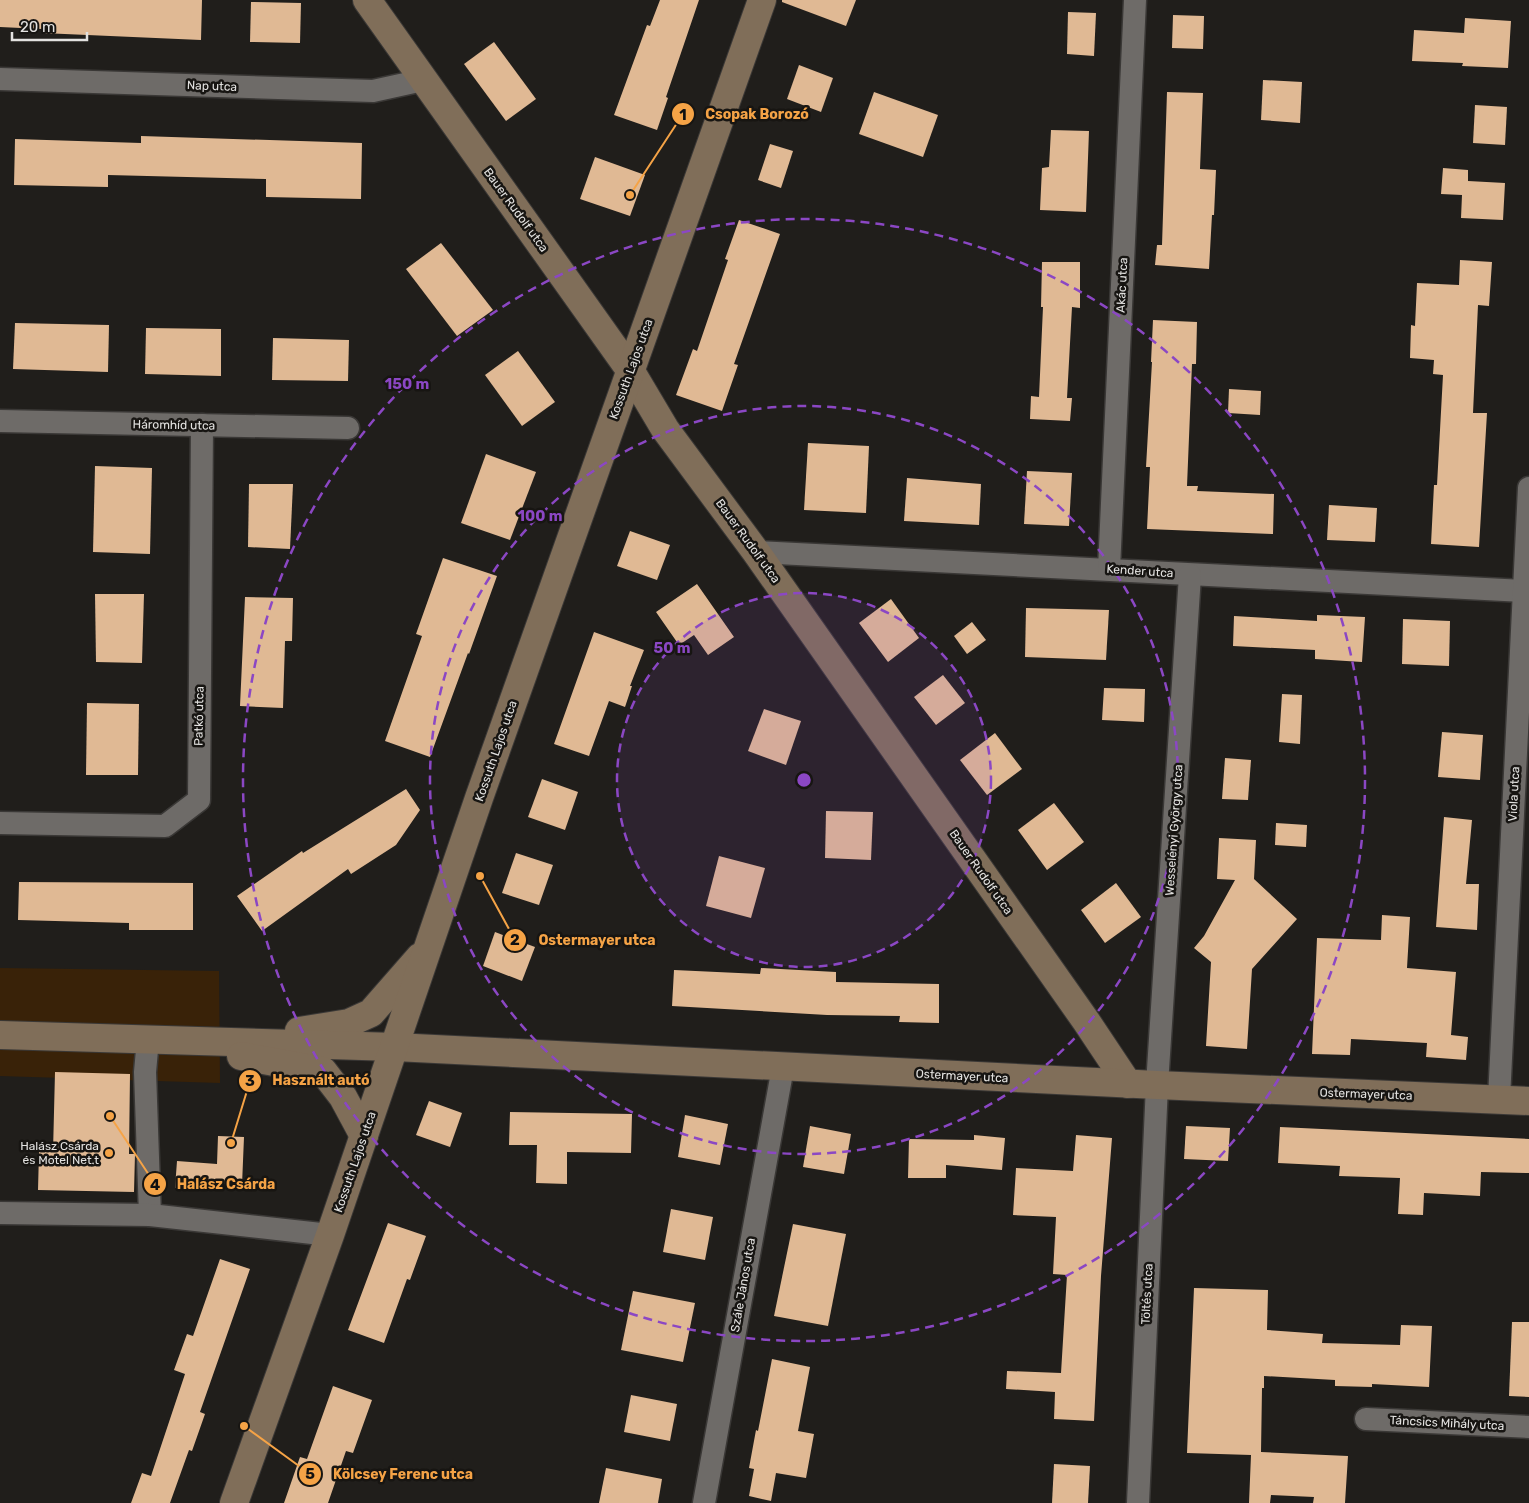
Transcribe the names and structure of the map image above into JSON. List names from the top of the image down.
{
  "streets": {
    "street": [
      "Nap utca",
      "Bauer Rudolf utca",
      "Akác utca",
      "Kossuth Lajos utca",
      "Háromhíd utca",
      "Kender utca",
      "Patkó utca",
      "Viola utca",
      "Wesselényi György utca",
      "Ostermayer utca",
      "Szále János utca",
      "Töltés utca",
      "Táncsics Mihály utca"
    ]
  },
  "crossings": [
    ["Nap utca", "Bauer Rudolf utca"],
    ["Bauer Rudolf utca", "Kossuth Lajos utca"],
    ["Bauer Rudolf utca", "Kender utca"],
    ["Bauer Rudolf utca", "Ostermayer utca"],
    ["Akác utca", "Kender utca"],
    ["Kossuth Lajos utca", "Ostermayer utca"],
    ["Háromhíd utca", "Patkó utca"],
    ["Kender utca", "Viola utca"],
    ["Kender utca", "Wesselényi György utca"],
    ["Viola utca", "Ostermayer utca"],
    ["Wesselényi György utca", "Ostermayer utca"],
    ["Wesselényi György utca", "Töltés utca"],
    ["Ostermayer utca", "Szále János utca"],
    ["Ostermayer utca", "Töltés utca"]
  ],
  "places": [
    "Csopak Borozó",
    "Ostermayer utca",
    "Halász Csárda",
    "Használt autó",
    "Halász Csárda és Motel Net.t",
    "Kölcsey Ferenc utca"
  ],
  "scale_bar": "20 m",
  "rings": ["150 m", "100 m", "50 m"]
}
